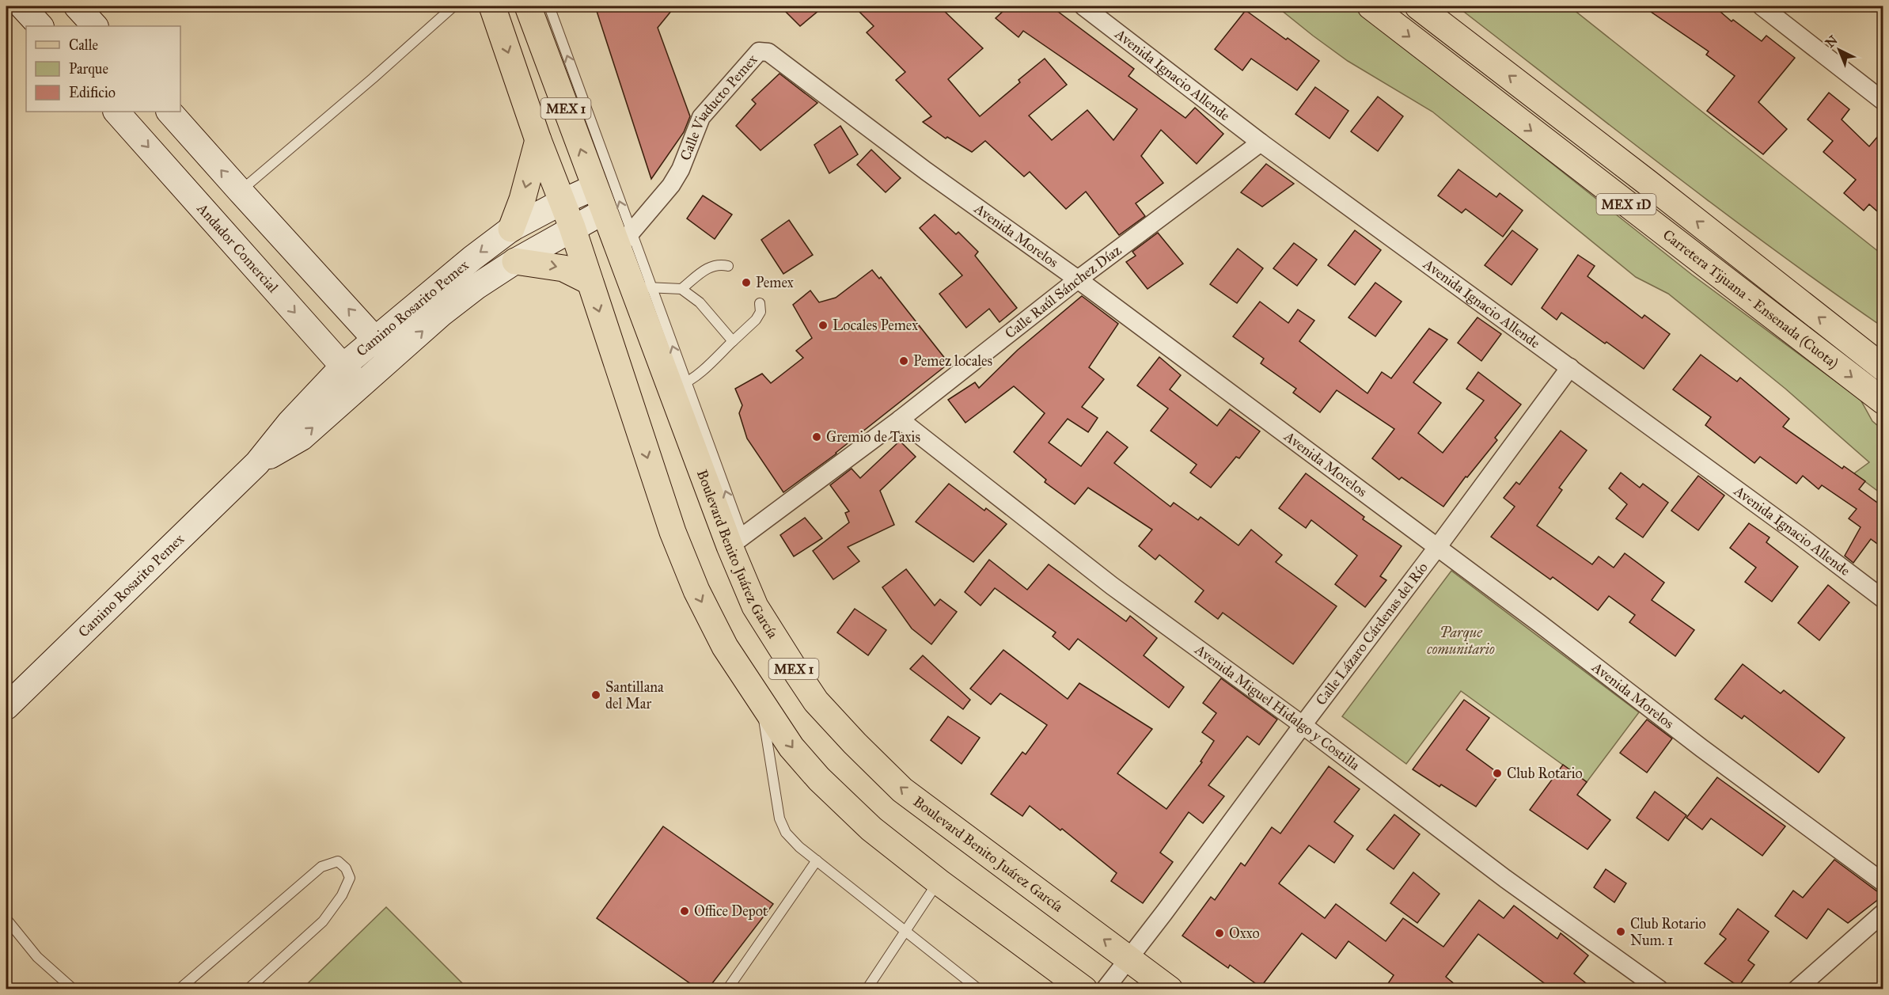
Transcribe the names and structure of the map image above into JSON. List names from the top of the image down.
{
  "streets": {
    "main road": [
      "MEX 1",
      "MEX 1D",
      "Andador Comercial",
      "Carretera Tijuana - Ensenada (Cuota)",
      "Camino Rosarito Pemex",
      "Boulevard Benito Juárez García"
    ],
    "street": [
      "Avenida Ignacio Allende",
      "Calle Viaducto Pemex",
      "Avenida Morelos",
      "Calle Raúl Sánchez Díaz",
      "Calle Lázaro Cárdenas del Río",
      "Avenida Miguel Hidalgo y Costilla"
    ]
  },
  "crossings": [
    ["Avenida Ignacio Allende", "Calle Raúl Sánchez Díaz"],
    ["Avenida Ignacio Allende", "Calle Lázaro Cárdenas del Río"],
    ["MEX 1", "Camino Rosarito Pemex"],
    ["MEX 1", "Boulevard Benito Juárez García"],
    ["Calle Viaducto Pemex", "Avenida Morelos"],
    ["Calle Viaducto Pemex", "Boulevard Benito Juárez García"],
    ["Avenida Morelos", "Calle Raúl Sánchez Díaz"],
    ["Avenida Morelos", "Calle Lázaro Cárdenas del Río"],
    ["Andador Comercial", "Camino Rosarito Pemex"],
    ["Calle Raúl Sánchez Díaz", "Boulevard Benito Juárez García"],
    ["Calle Raúl Sánchez Díaz", "Avenida Miguel Hidalgo y Costilla"],
    ["Camino Rosarito Pemex", "Boulevard Benito Juárez García"],
    ["Boulevard Benito Juárez García", "Calle Lázaro Cárdenas del Río"],
    ["Calle Lázaro Cárdenas del Río", "Avenida Miguel Hidalgo y Costilla"]
  ],
  "parks": ["Parque comunitario"],
  "places": [
    "Pemex",
    "Locales Pemex",
    "Pemez locales",
    "Gremio de Taxis",
    "Santillana del Mar",
    "Club Rotario",
    "Office Depot",
    "Club Rotario Num. 1",
    "Oxxo"
  ],
  "legend": ["Calle", "Parque", "Edificio"],
  "north": "top left"
}
